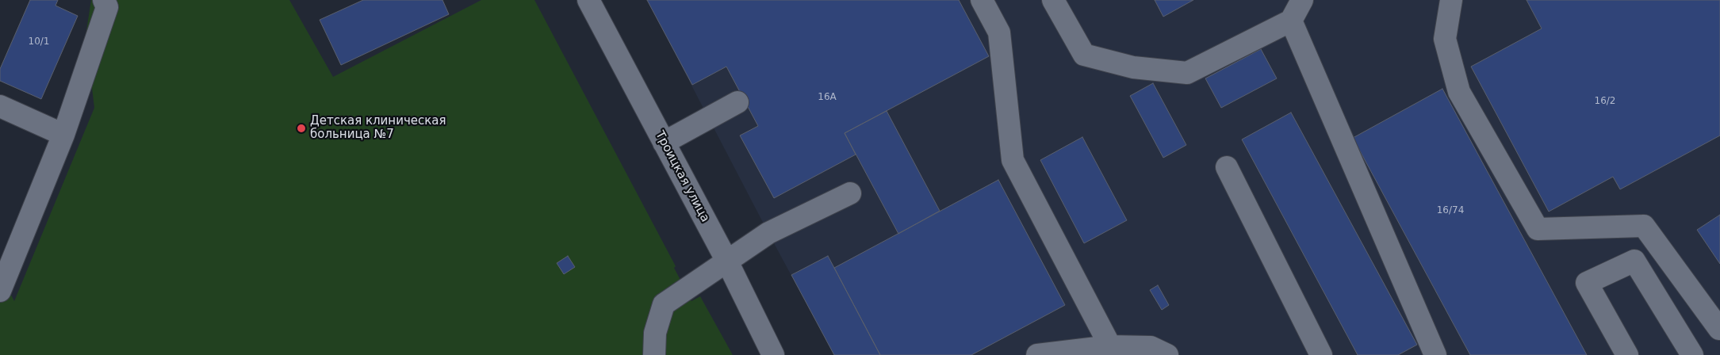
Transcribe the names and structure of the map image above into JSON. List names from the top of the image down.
{
  "streets": {
    "street": ["Троицкая улица"]
  },
  "places": ["Детская клиническая больница №7"],
  "house_numbers": [
    "10/1",
    "16А",
    "16/2",
    "16/74"
  ]
}
